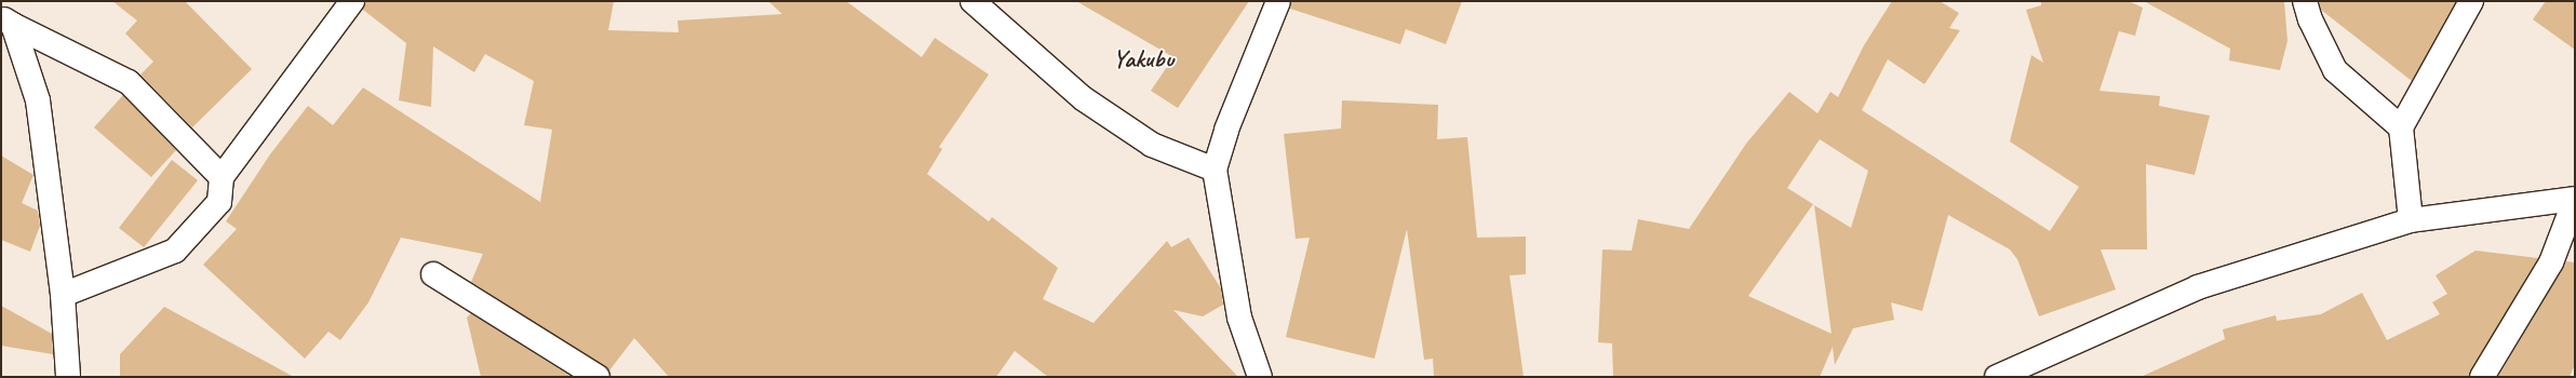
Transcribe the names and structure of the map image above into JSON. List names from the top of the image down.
{
  "districts": ["Yakubu"]
}
